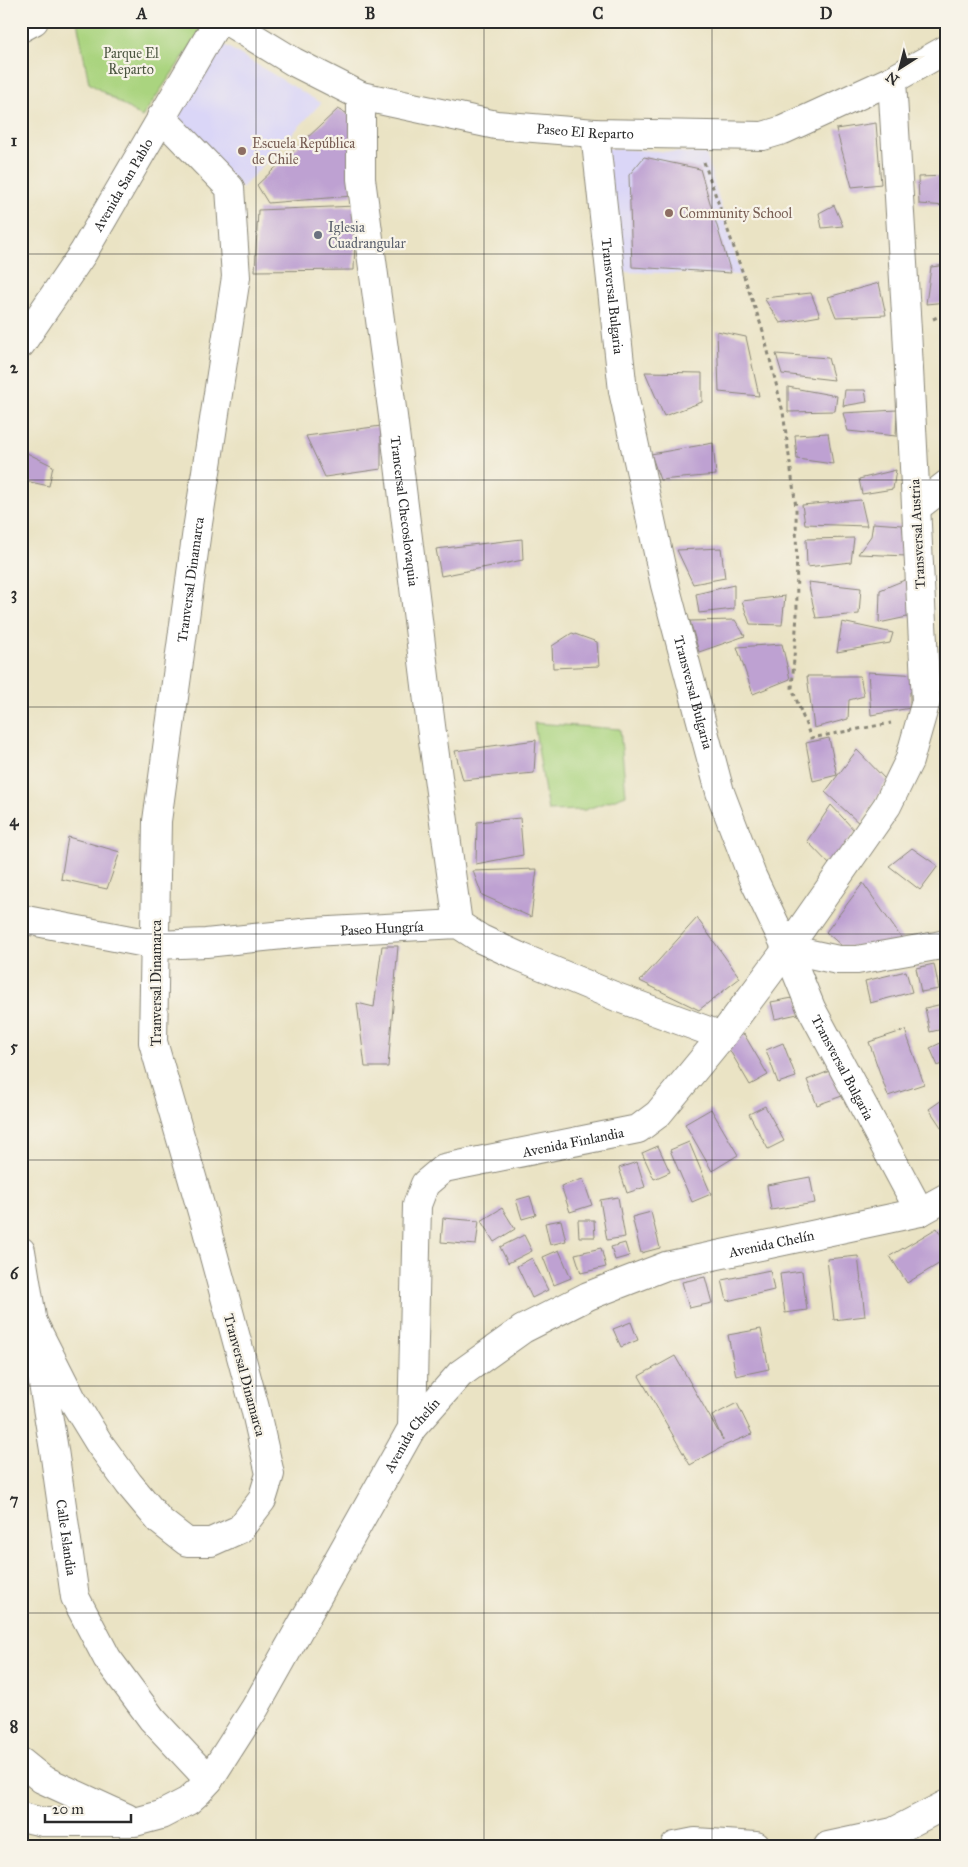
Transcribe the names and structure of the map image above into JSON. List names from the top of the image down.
{
  "streets": {
    "street": [
      "Paseo El Reparto",
      "Avenida San Pablo",
      "Transversal Bulgaria",
      "Trancersal Checoslovaquia",
      "Transversal Austria",
      "Tranversal Dinamarca",
      "Paseo Hungría",
      "Avenida Finlandia",
      "Avenida Chelín",
      "Calle Islandia"
    ]
  },
  "crossings": [
    ["Paseo El Reparto", "Transversal Bulgaria"],
    ["Paseo El Reparto", "Trancersal Checoslovaquia"],
    ["Paseo El Reparto", "Transversal Austria"],
    ["Avenida San Pablo", "Tranversal Dinamarca"],
    ["Transversal Bulgaria", "Transversal Austria"],
    ["Transversal Bulgaria", "Avenida Finlandia"],
    ["Transversal Bulgaria", "Avenida Chelín"],
    ["Trancersal Checoslovaquia", "Paseo Hungría"],
    ["Transversal Austria", "Avenida Finlandia"],
    ["Tranversal Dinamarca", "Paseo Hungría"],
    ["Tranversal Dinamarca", "Calle Islandia"],
    ["Avenida Finlandia", "Avenida Chelín"],
    ["Avenida Chelín", "Calle Islandia"]
  ],
  "parks": ["Parque El Reparto"],
  "places": ["Escuela República de Chile", "Community School", "Iglesia Cuadrangular"],
  "scale_bar": "20 m",
  "north": "bottom left",
  "grid": {
    "columns": [
      "A",
      "B",
      "C",
      "D"
    ],
    "rows": [
      "1",
      "2",
      "3",
      "4",
      "5",
      "6",
      "7",
      "8"
    ]
  }
}
